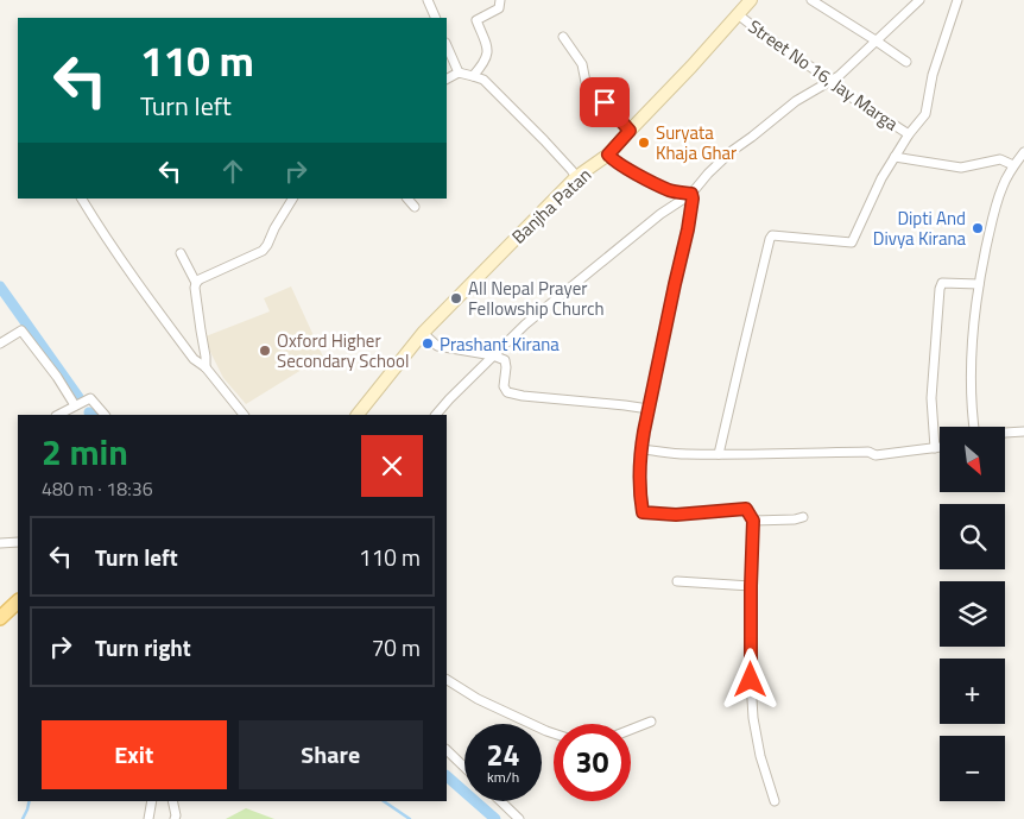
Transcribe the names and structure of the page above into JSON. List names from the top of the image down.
{
  "streets": {
    "main road": ["Banjha Patan"],
    "street": ["Street No 16, Jay Marga"]
  },
  "crossings": [
    ["Street No 16, Jay Marga", "Banjha Patan"]
  ],
  "places": [
    "Suryata Khaja Ghar",
    "Dipti And Divya Kirana",
    "All Nepal Prayer Fellowship Church",
    "Prashant Kirana",
    "Oxford Higher Secondary School"
  ],
  "north": "bottom right",
  "page": {
    "turn": ["110 m", "Turn left"],
    "heading": ["2 min", "480 m · 18:36"],
    "map_buttons": ["+", "−"],
    "list": [
      {
        "name": "Turn left",
        "value": "110 m"
      },
      {
        "name": "Turn right",
        "value": "70 m"
      }
    ],
    "buttons": ["Exit", "Share"],
    "speed": "24 km/h",
    "limit": "30"
  }
}
